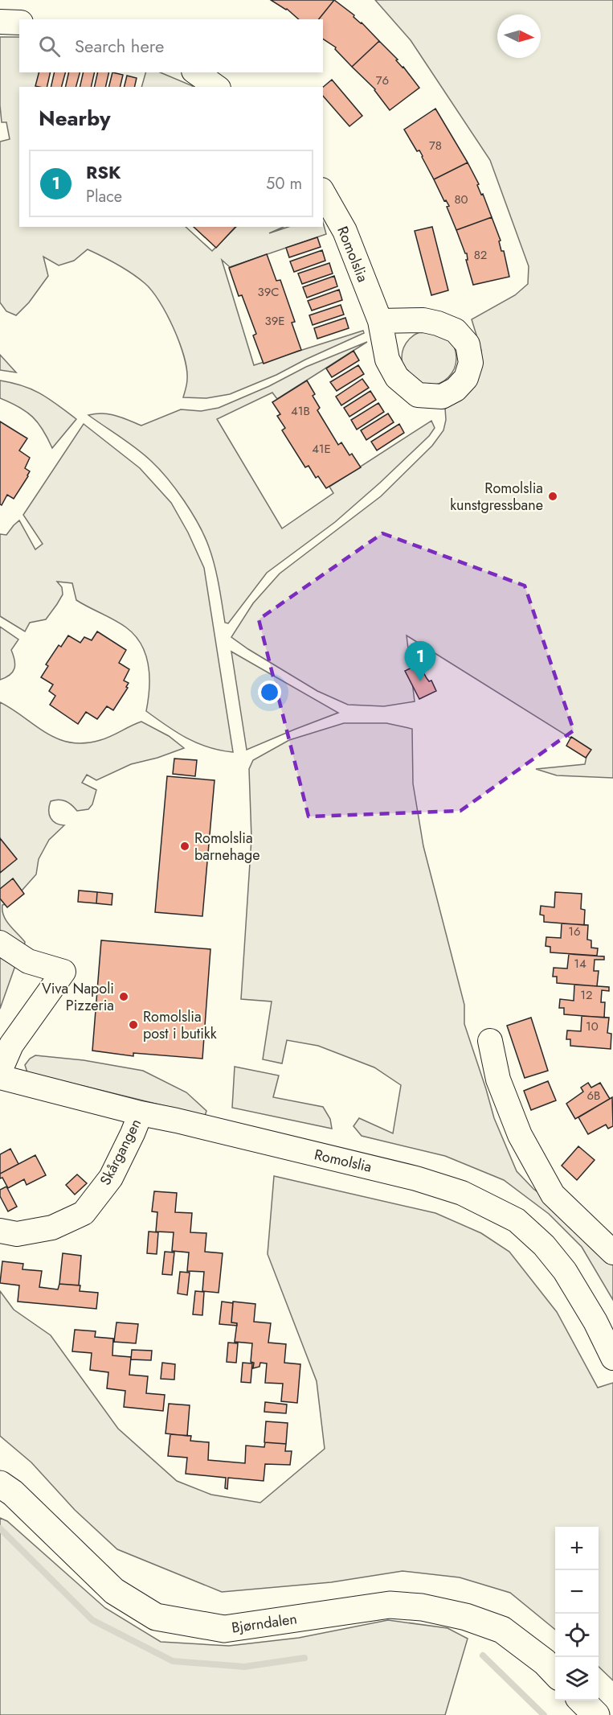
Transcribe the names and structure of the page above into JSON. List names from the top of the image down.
{
  "streets": {
    "main road": ["Bjørndalen"],
    "street": ["Romolslia", "Skårgangen"]
  },
  "crossings": [
    ["Romolslia", "Skårgangen"]
  ],
  "places": [
    "Romolslia kunstgressbane",
    "Romolslia barnehage",
    "Viva Napoli Pizzeria",
    "Romolslia post i butikk"
  ],
  "house_numbers": [
    "76",
    "78",
    "80",
    "82",
    "39C",
    "39E",
    "41B",
    "41E",
    "16",
    "14",
    "12",
    "10",
    "6B"
  ],
  "north": "right",
  "page": {
    "search": "Search here",
    "heading": "Nearby",
    "list": [
      {
        "mark": "1",
        "name": "RSK",
        "note": "Place",
        "value": "50 m"
      }
    ],
    "pins": "1",
    "map_buttons": ["+", "−"]
  }
}
